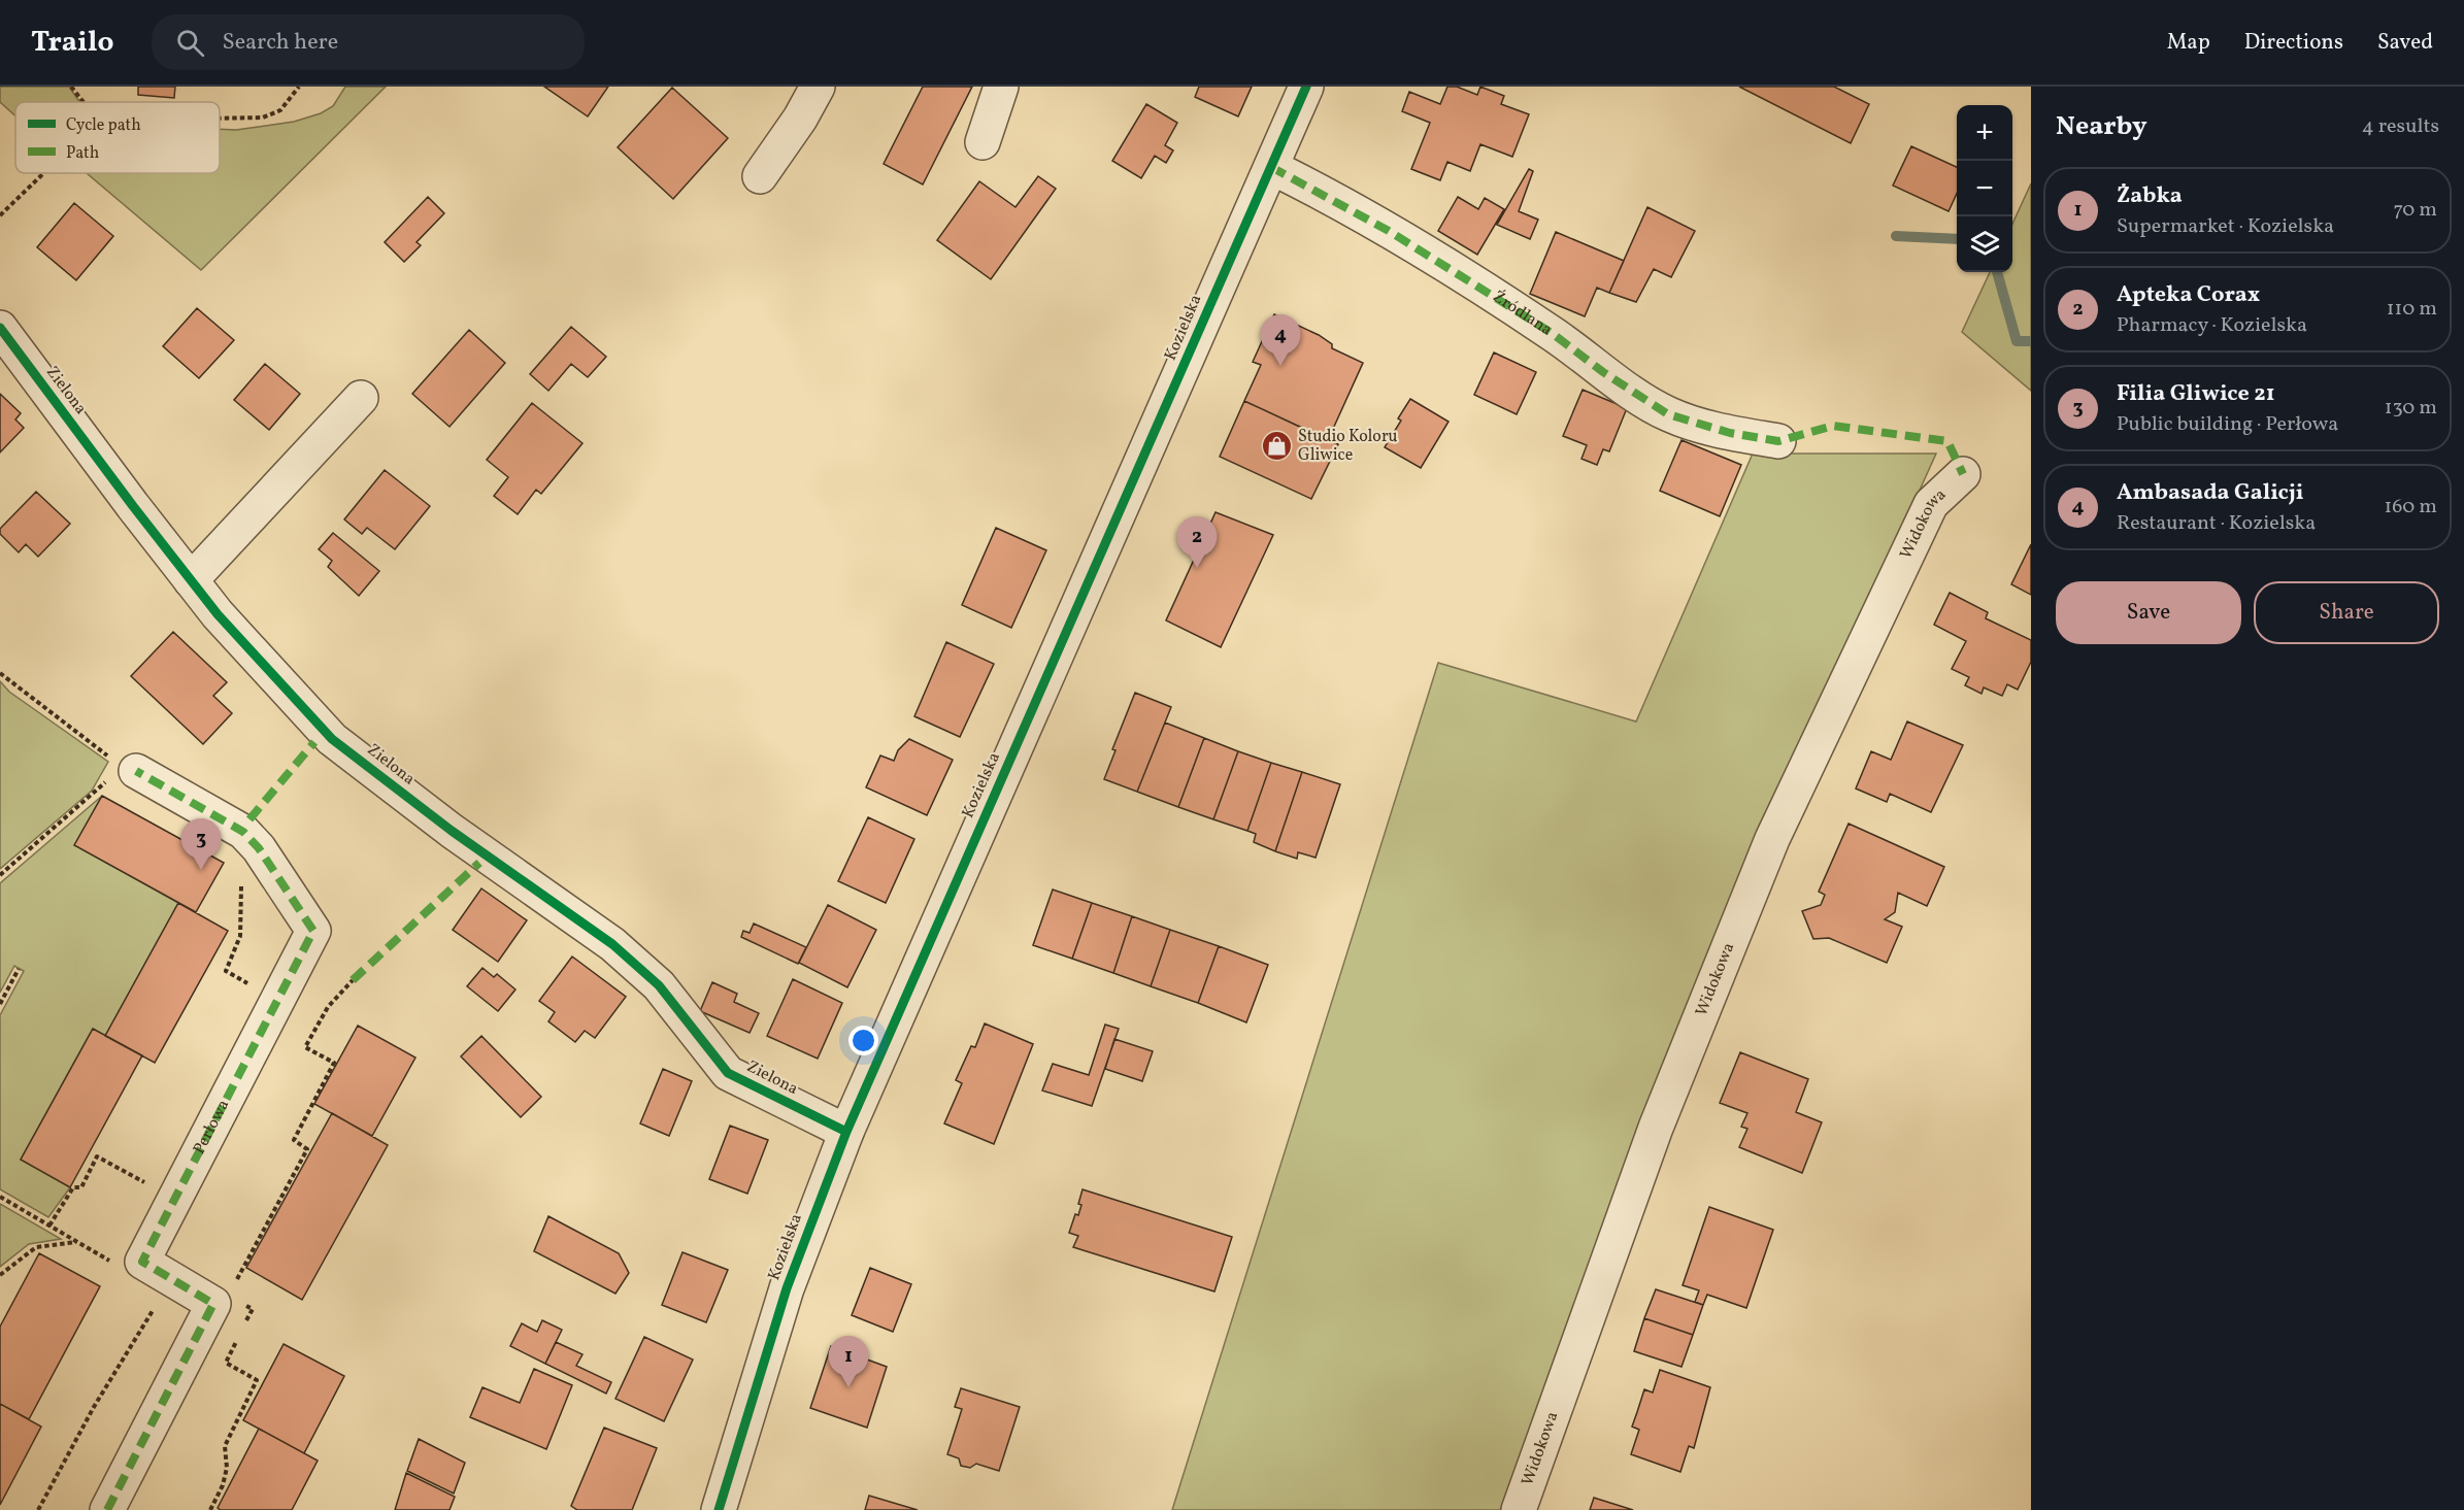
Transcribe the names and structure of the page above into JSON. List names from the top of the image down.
{
  "streets": {
    "street": [
      "Źródlana",
      "Kozielska",
      "Zielona",
      "Widokowa",
      "Perłowa"
    ]
  },
  "crossings": [
    ["Źródlana", "Kozielska"],
    ["Kozielska", "Zielona"]
  ],
  "places": {
    "shop": ["Studio Koloru Gliwice"]
  },
  "legend": ["Cycle path", "Path"],
  "page": {
    "header": "Trailo",
    "search": "Search here",
    "nav": ["Map", "Directions", "Saved"],
    "heading": ["Nearby", "4 results"],
    "map_buttons": ["+", "−"],
    "list": [
      {
        "mark": "1",
        "name": "Żabka",
        "note": "Supermarket · Kozielska",
        "value": "70 m"
      },
      {
        "mark": "2",
        "name": "Apteka Corax",
        "note": "Pharmacy · Kozielska",
        "value": "110 m"
      },
      {
        "mark": "3",
        "name": "Filia Gliwice 21",
        "note": "Public building · Perłowa",
        "value": "130 m"
      },
      {
        "mark": "4",
        "name": "Ambasada Galicji",
        "note": "Restaurant · Kozielska",
        "value": "160 m"
      }
    ],
    "pins": [
      "4",
      "2",
      "3",
      "1"
    ],
    "buttons": ["Save", "Share"]
  }
}
